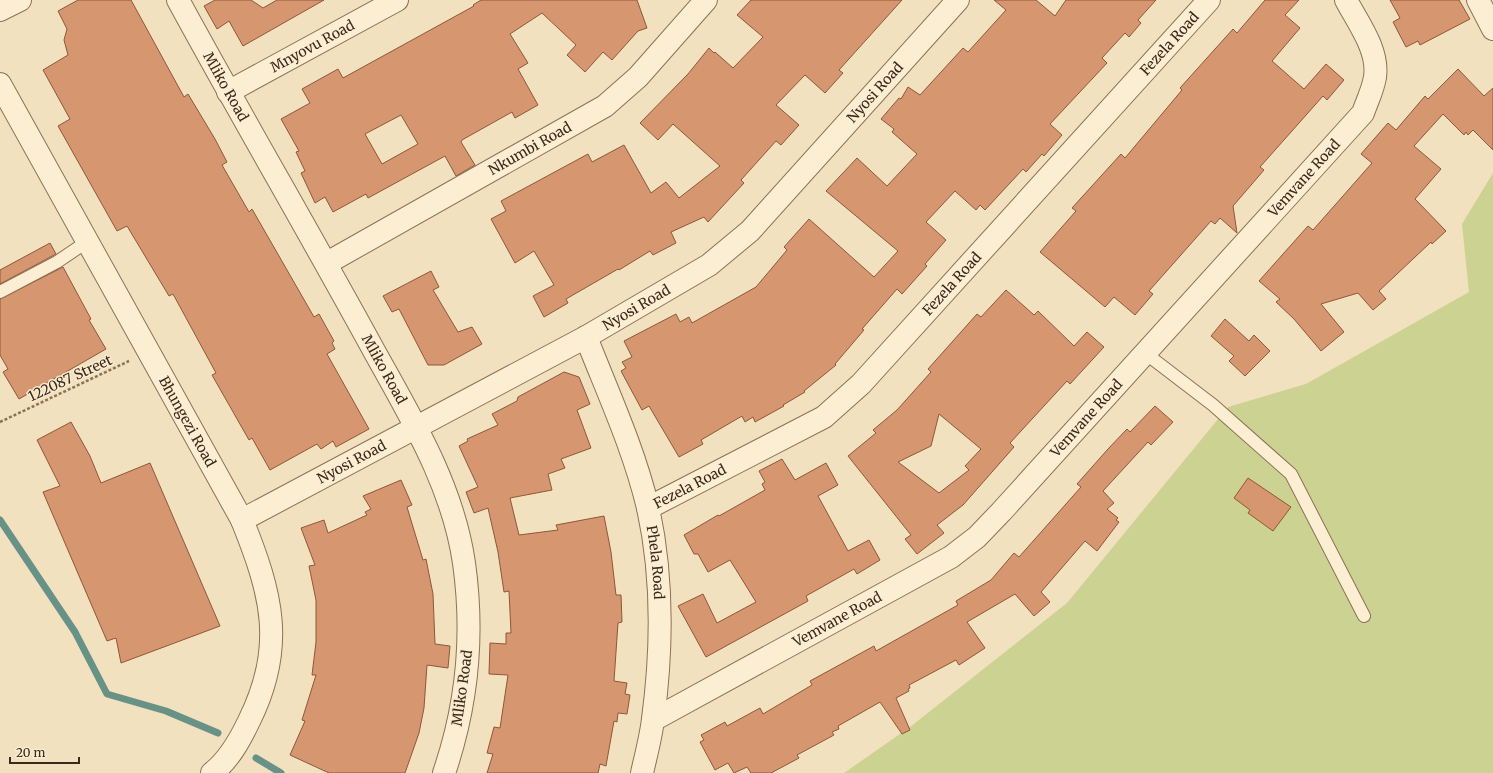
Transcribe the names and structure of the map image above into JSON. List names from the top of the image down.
{
  "streets": {
    "street": [
      "Fezela Road",
      "Mnyovu Road",
      "Mliko Road",
      "Nyosi Road",
      "Nkumbi Road",
      "Vemvane Road",
      "Bhungezi Road",
      "Phela Road"
    ],
    "path": ["122087 Street"]
  },
  "crossings": [
    ["Fezela Road", "Phela Road"],
    ["Mnyovu Road", "Mliko Road"],
    ["Mliko Road", "Nyosi Road"],
    ["Mliko Road", "Nkumbi Road"],
    ["Nyosi Road", "Bhungezi Road"],
    ["Nyosi Road", "Phela Road"],
    ["Vemvane Road", "Phela Road"],
    ["122087 Street", "Bhungezi Road"]
  ],
  "scale_bar": "20 m"
}
